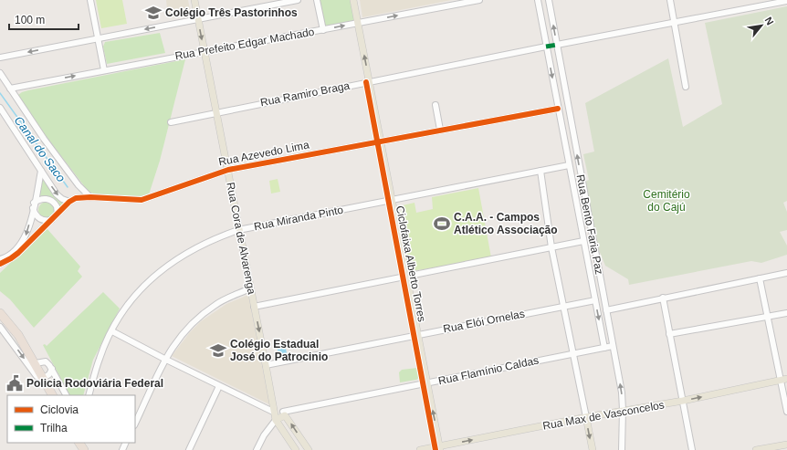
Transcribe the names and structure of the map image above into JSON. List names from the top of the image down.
{
  "streets": {
    "main road": ["Rua Cora de Alvarenga", "Rua Max de Vasconcelos"],
    "street": [
      "Rua Prefeito Edgar Machado",
      "Rua Ramiro Braga",
      "Rua Azevedo Lima",
      "Rua Miranda Pinto",
      "Rua Bento Faria Paz",
      "Rua Elói Ornelas",
      "Rua Flamínio Caldas"
    ],
    "cycle path": ["Ciclofaixa Alberto Torres"]
  },
  "crossings": [
    ["Rua Prefeito Edgar Machado", "Rua Cora de Alvarenga"],
    ["Rua Ramiro Braga", "Rua Bento Faria Paz"],
    ["Rua Ramiro Braga", "Rua Cora de Alvarenga"],
    ["Rua Azevedo Lima", "Rua Bento Faria Paz"],
    ["Rua Azevedo Lima", "Rua Cora de Alvarenga"],
    ["Rua Miranda Pinto", "Rua Bento Faria Paz"],
    ["Rua Miranda Pinto", "Rua Cora de Alvarenga"],
    ["Rua Bento Faria Paz", "Rua Elói Ornelas"],
    ["Rua Bento Faria Paz", "Rua Flamínio Caldas"],
    ["Rua Bento Faria Paz", "Rua Max de Vasconcelos"],
    ["Rua Cora de Alvarenga", "Rua Elói Ornelas"]
  ],
  "one_way": ["Rua Max de Vasconcelos"],
  "water": ["Canal do Saco"],
  "parks": ["Cemitério do Cajú"],
  "places": {
    "school or university": ["Colégio Três Pastorinhos", "Colégio Estadual José do Patrocinio"],
    "sports": ["C.A.A. - Campos Atlético Associação"],
    "public building": ["Policia Rodoviária Federal"]
  },
  "legend": ["Ciclovia", "Trilha"],
  "scale_bar": "100 m",
  "north": "top right"
}
